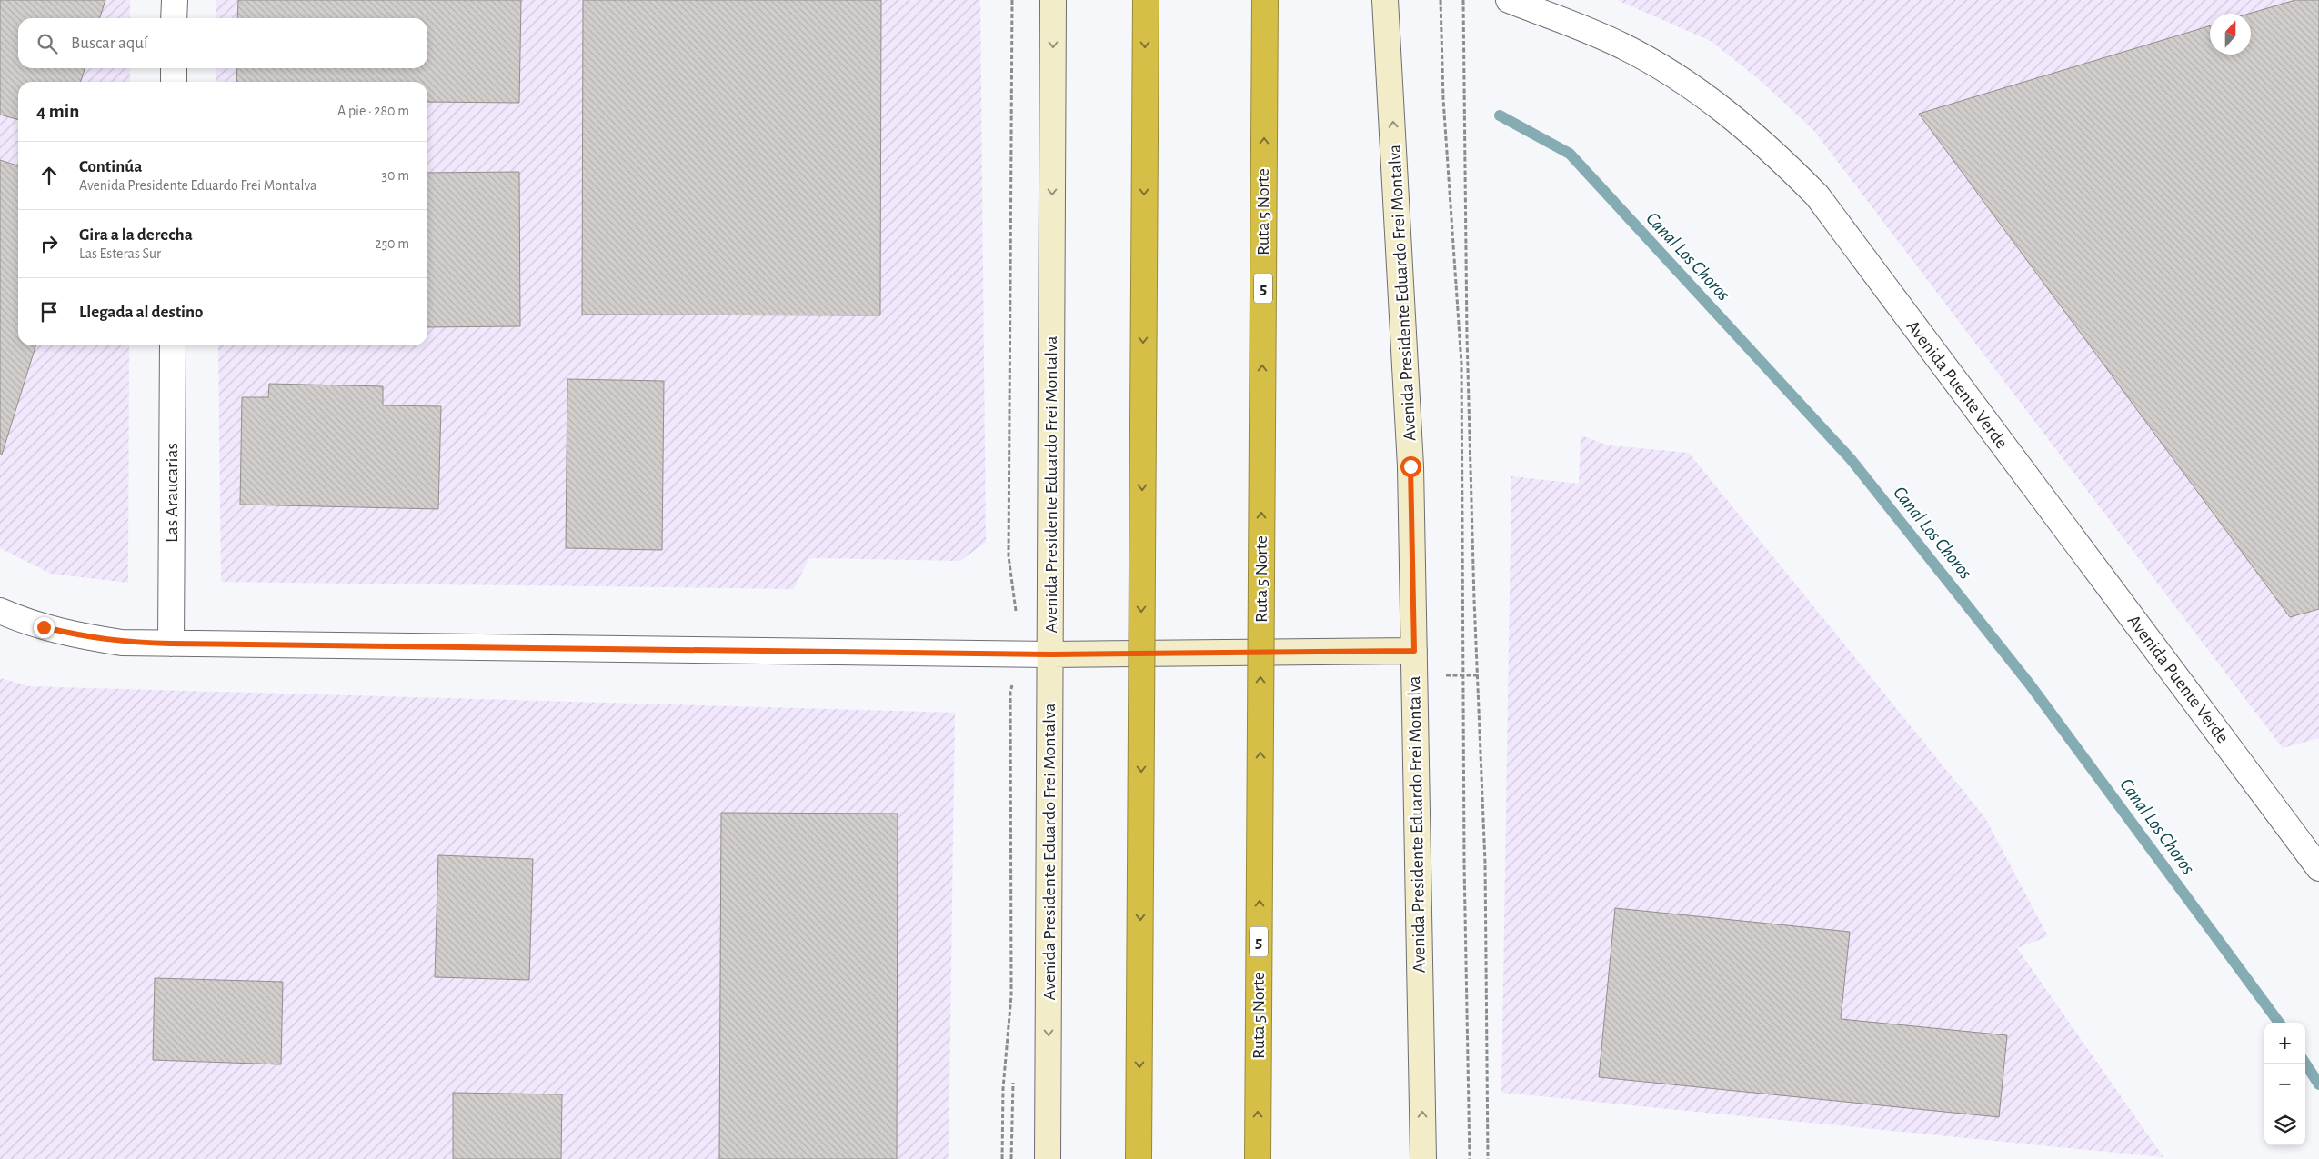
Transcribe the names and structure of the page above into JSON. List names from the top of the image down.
{
  "streets": {
    "highway": ["Ruta 5 Norte", "5"],
    "main road": ["Avenida Presidente Eduardo Frei Montalva"],
    "street": ["Avenida Puente Verde", "Las Araucarias"]
  },
  "water": ["Canal Los Choros"],
  "north": "top",
  "page": {
    "search": "Buscar aquí",
    "heading": ["4 min", "A pie · 280 m"],
    "list": [
      ["Continúa", "Avenida Presidente Eduardo Frei Montalva", "30 m"],
      ["Gira a la derecha", "Las Esteras Sur", "250 m"],
      "Llegada al destino"
    ],
    "map_buttons": ["+", "−"]
  }
}
